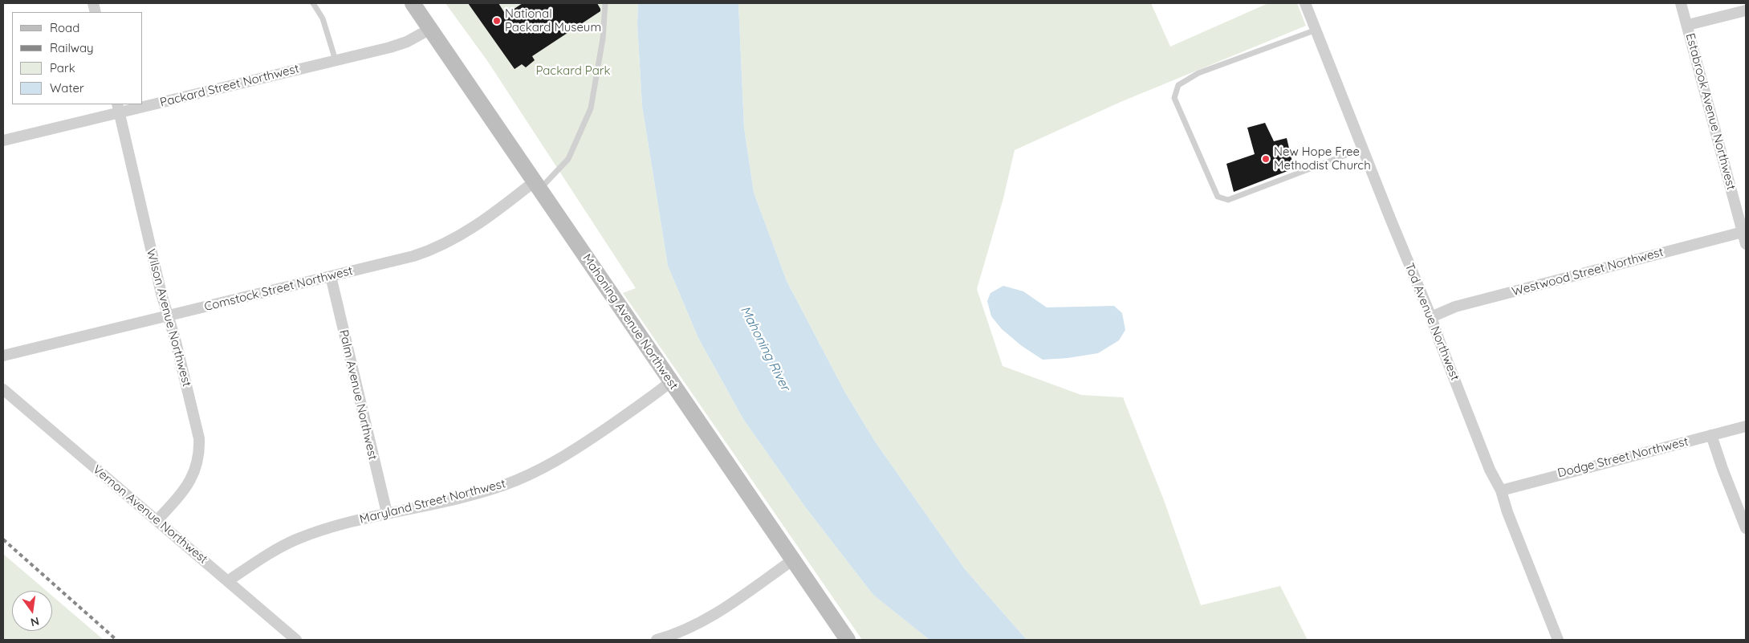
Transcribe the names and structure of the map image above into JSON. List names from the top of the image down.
{
  "streets": {
    "main road": ["Mahoning Avenue Northwest"],
    "street": [
      "Packard Street Northwest",
      "Estabrook Avenue Northwest",
      "Westwood Street Northwest",
      "Comstock Street Northwest",
      "Wilson Avenue Northwest",
      "Tod Avenue Northwest",
      "Palm Avenue Northwest",
      "Dodge Street Northwest",
      "Maryland Street Northwest",
      "Vernon Avenue Northwest"
    ]
  },
  "crossings": [
    ["Packard Street Northwest", "Wilson Avenue Northwest"],
    ["Packard Street Northwest", "Mahoning Avenue Northwest"],
    ["Estabrook Avenue Northwest", "Westwood Street Northwest"],
    ["Westwood Street Northwest", "Tod Avenue Northwest"],
    ["Comstock Street Northwest", "Wilson Avenue Northwest"],
    ["Comstock Street Northwest", "Mahoning Avenue Northwest"],
    ["Comstock Street Northwest", "Palm Avenue Northwest"],
    ["Wilson Avenue Northwest", "Vernon Avenue Northwest"],
    ["Mahoning Avenue Northwest", "Maryland Street Northwest"],
    ["Tod Avenue Northwest", "Dodge Street Northwest"],
    ["Palm Avenue Northwest", "Maryland Street Northwest"],
    ["Maryland Street Northwest", "Vernon Avenue Northwest"]
  ],
  "water": ["Mahoning River"],
  "parks": ["Packard Park"],
  "places": ["National Packard Museum", "New Hope Free Methodist Church"],
  "legend": [
    "Road",
    "Railway",
    "Park",
    "Water"
  ],
  "north": "bottom"
}
